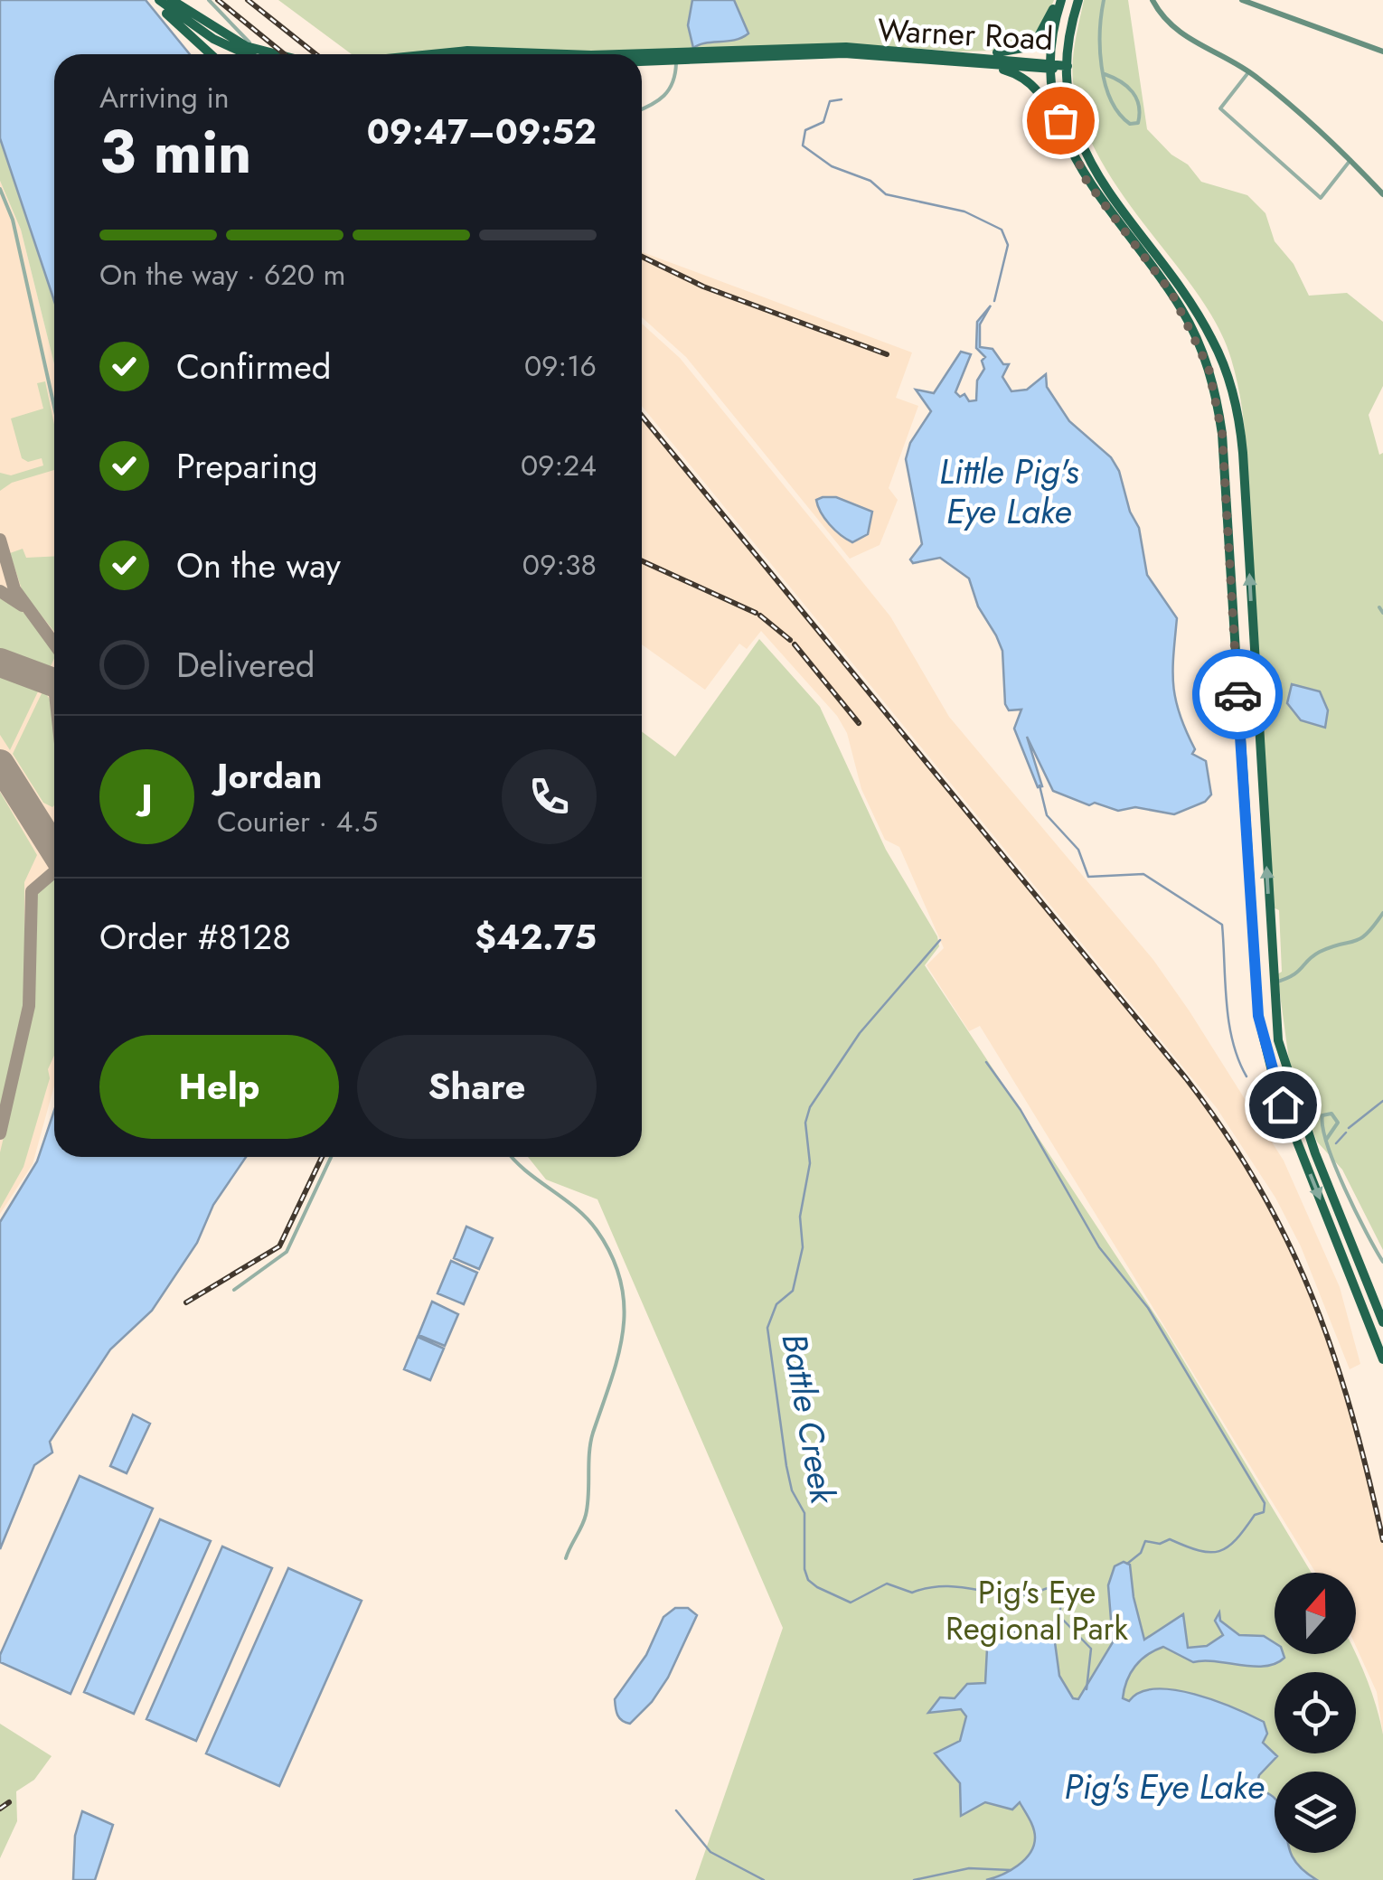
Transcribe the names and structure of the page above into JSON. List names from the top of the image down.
{
  "streets": {
    "highway": ["Warner Road"]
  },
  "water": ["Little Pig's Eye Lake", "Battle Creek", "Pig's Eye Lake"],
  "parks": ["Pig's Eye Regional Park"],
  "north": "top",
  "page": {
    "heading": ["3 min", "Arriving in", "09:47–09:52"],
    "panel": [
      "Jordan",
      "Courier · 4.5",
      "Order #8128",
      "$42.75"
    ],
    "bar": "On the way · 620 m",
    "list": [
      ["Confirmed", "09:16"],
      ["Preparing", "09:24"],
      ["On the way", "09:38"],
      "Delivered"
    ],
    "round": "J",
    "buttons": ["Help", "Share"]
  }
}
